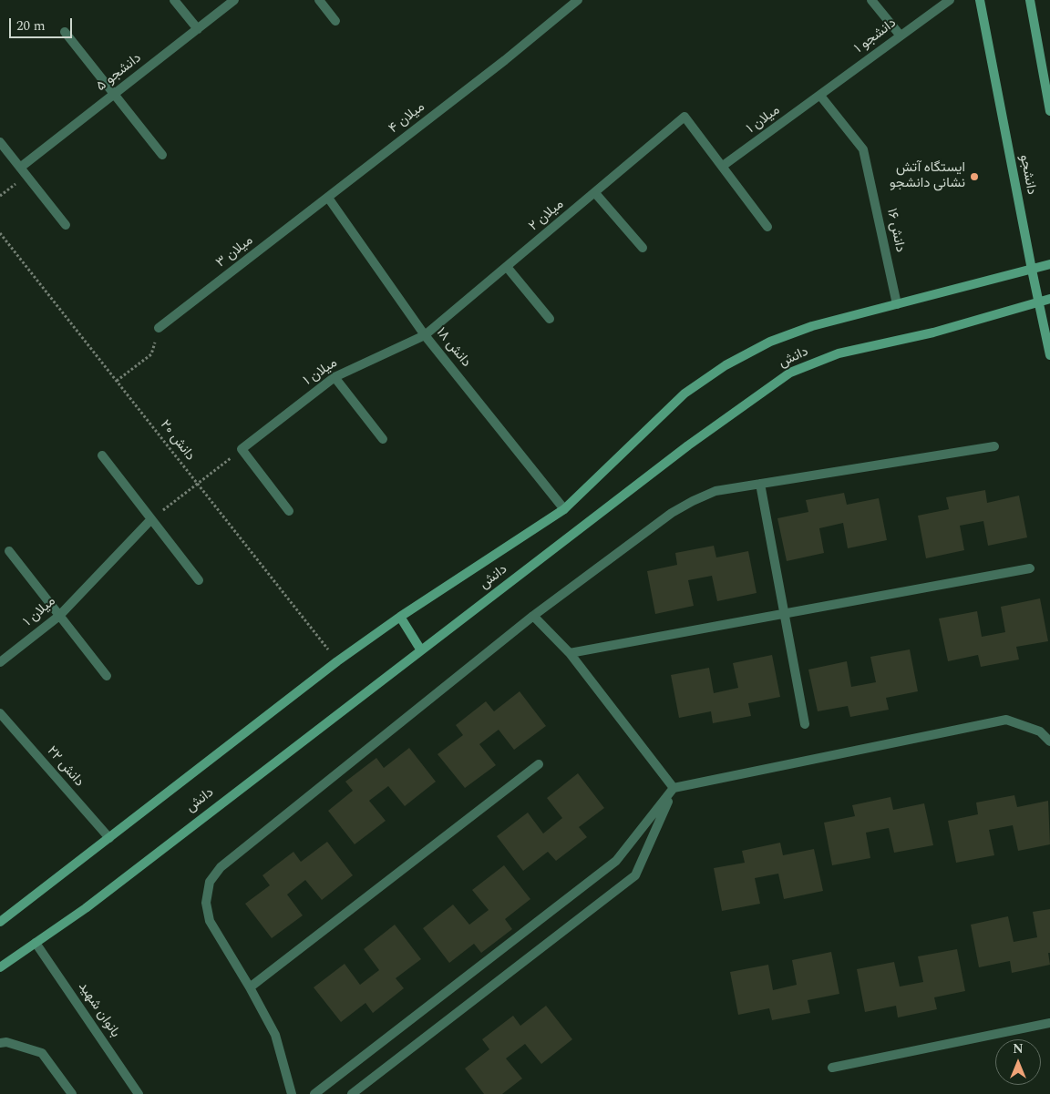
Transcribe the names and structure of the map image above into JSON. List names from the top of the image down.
{
  "streets": {
    "main road": ["دانشجو", "دانش"],
    "street": [
      "دانشجو ۱",
      "دانشجو ۵",
      "میلان ۴",
      "میلان ۱",
      "میلان ۲",
      "دانش ۱۶",
      "میلان ۳",
      "دانش ۱۸",
      "دانش ۲۲",
      "بانوان شهید"
    ],
    "path": ["دانش ۲۰"]
  },
  "crossings": [
    ["دانشجو ۱", "میلان ۱"],
    ["دانشجو ۱", "دانش ۱۶"],
    ["میلان ۴", "میلان ۳"],
    ["میلان ۴", "دانش ۱۸"],
    ["میلان ۱", "میلان ۲"],
    ["میلان ۱", "دانش ۱۶"],
    ["میلان ۱", "دانش ۱۸"],
    ["دانشجو", "دانش"],
    ["میلان ۲", "دانش ۱۸"],
    ["دانش ۱۶", "دانش"],
    ["میلان ۳", "دانش ۱۸"],
    ["دانش ۱۸", "دانش"],
    ["دانش", "دانش ۲۰"],
    ["دانش", "دانش ۲۲"],
    ["دانش", "بانوان شهید"]
  ],
  "places": ["ایستگاه آتش نشانی دانشجو"],
  "scale_bar": "20 m",
  "north": "top"
}
